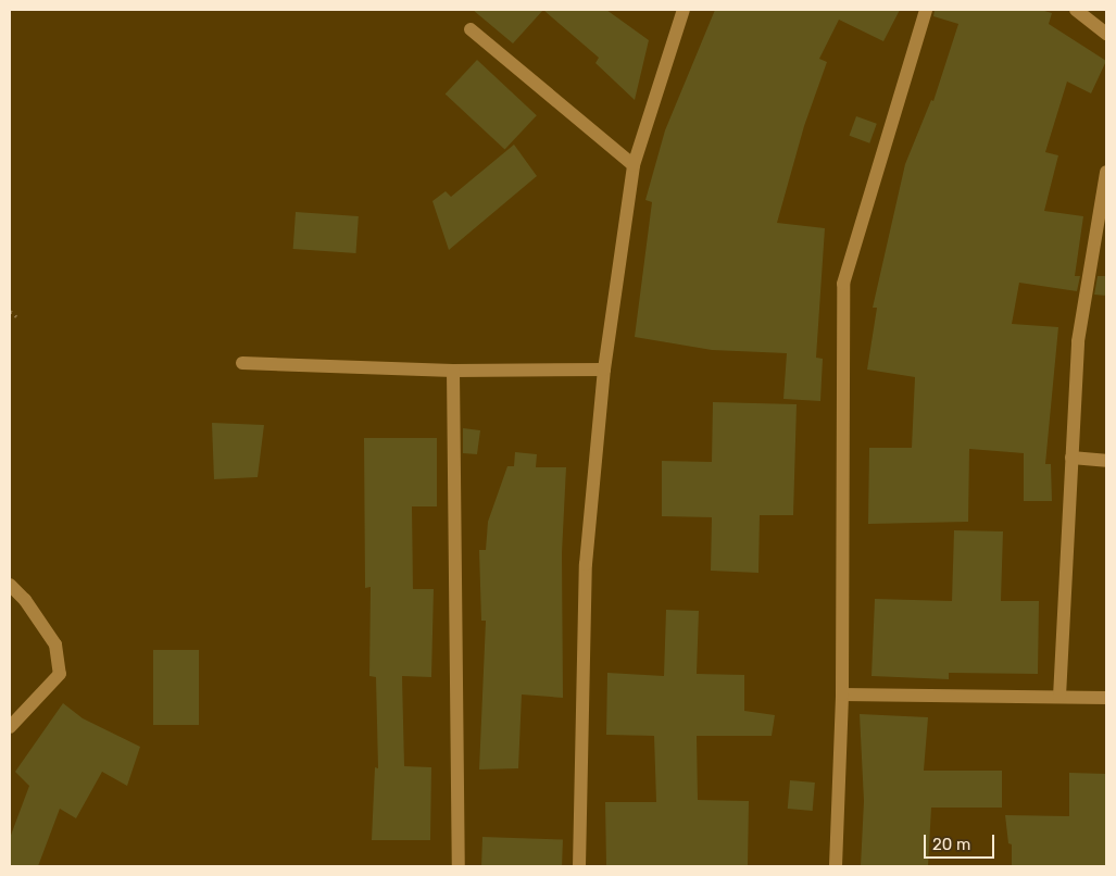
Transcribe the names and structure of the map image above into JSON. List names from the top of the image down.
{
  "scale_bar": "20 m"
}
